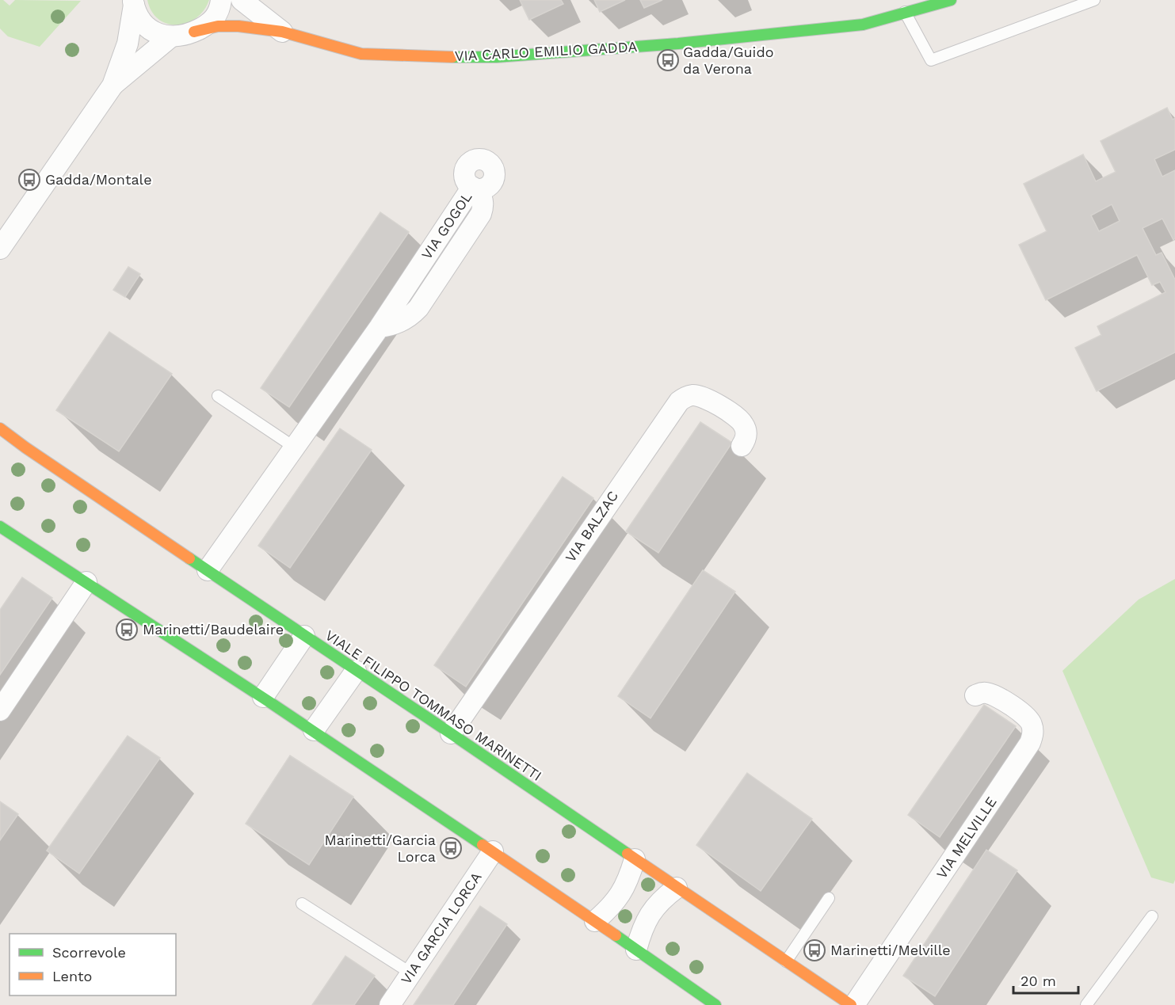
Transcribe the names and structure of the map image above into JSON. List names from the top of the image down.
{
  "streets": {
    "street": [
      "VIA CARLO EMILIO GADDA",
      "VIA GOGOL",
      "VIA BALZAC",
      "VIALE FILIPPO TOMMASO MARINETTI",
      "VIA MELVILLE",
      "VIA GARCIA LORCA"
    ]
  },
  "crossings": [
    ["VIA GOGOL", "VIALE FILIPPO TOMMASO MARINETTI"],
    ["VIA BALZAC", "VIALE FILIPPO TOMMASO MARINETTI"],
    ["VIALE FILIPPO TOMMASO MARINETTI", "VIA MELVILLE"]
  ],
  "places": {
    "bus stop": [
      "Gadda/Guido da Verona",
      "Gadda/Montale",
      "Marinetti/Baudelaire",
      "Marinetti/Garcia Lorca",
      "Marinetti/Melville"
    ]
  },
  "legend": ["Scorrevole", "Lento"],
  "scale_bar": "20 m"
}
